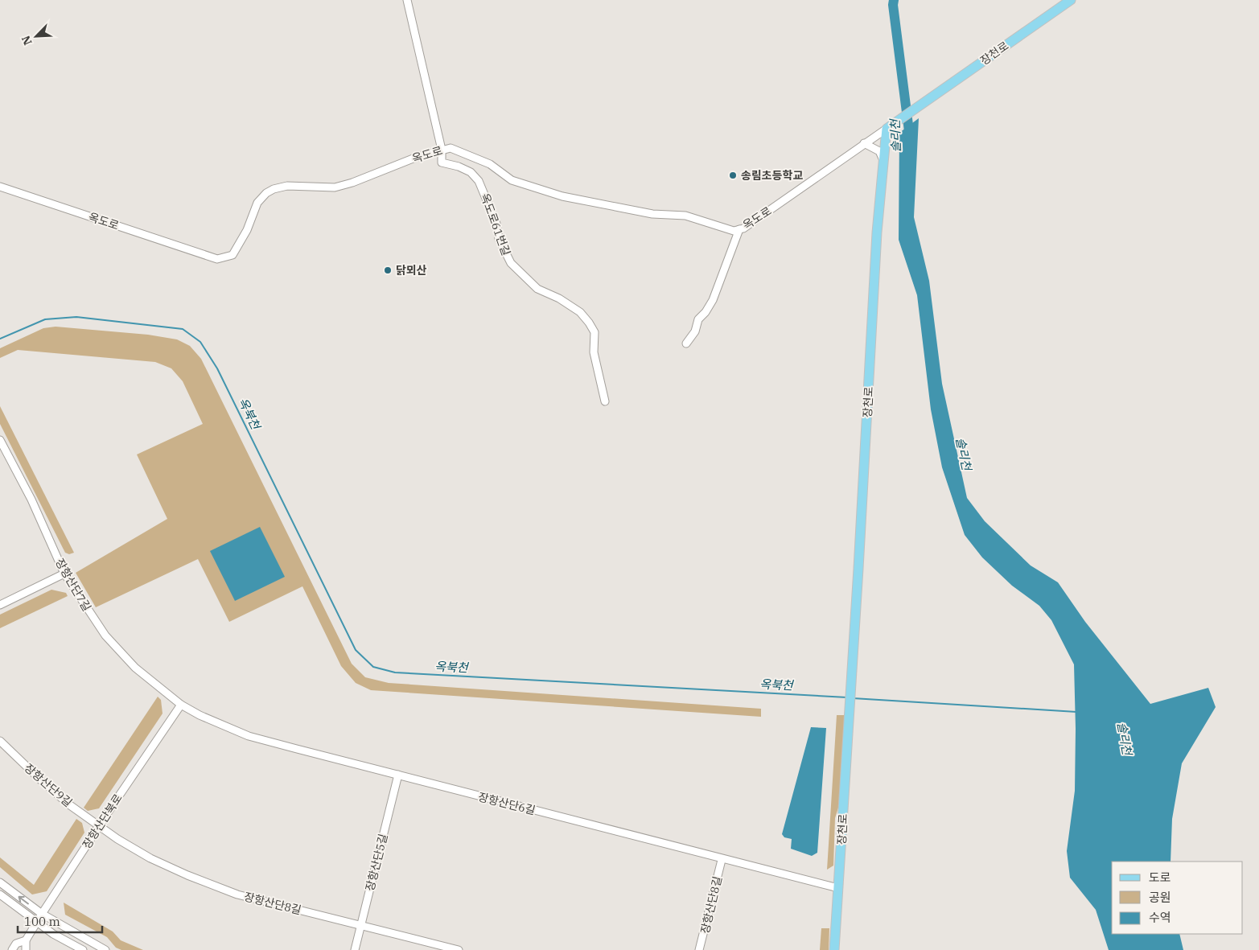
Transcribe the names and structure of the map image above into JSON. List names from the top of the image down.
{
  "streets": {
    "main road": ["장천로"],
    "street": [
      "옥도로",
      "옥도로61번길",
      "장항산단7길",
      "장항산단9길",
      "장항산단6길",
      "장항산단북로",
      "장항산단5길",
      "장항산단8길"
    ]
  },
  "crossings": [
    ["장천로", "옥도로"],
    ["장천로", "장항산단6길"],
    ["옥도로", "옥도로61번길"],
    ["장항산단7길", "장항산단6길"],
    ["장항산단7길", "장항산단북로"],
    ["장항산단9길", "장항산단북로"],
    ["장항산단9길", "장항산단8길"],
    ["장항산단6길", "장항산단북로"],
    ["장항산단6길", "장항산단5길"],
    ["장항산단6길", "장항산단8길"],
    ["장항산단북로", "장항산단8길"],
    ["장항산단5길", "장항산단8길"]
  ],
  "water": ["솔리천", "옥북천"],
  "places": ["송림초등학교", "닭뫼산"],
  "legend": ["도로", "공원", "수역"],
  "scale_bar": "100 m",
  "north": "bottom left"
}
